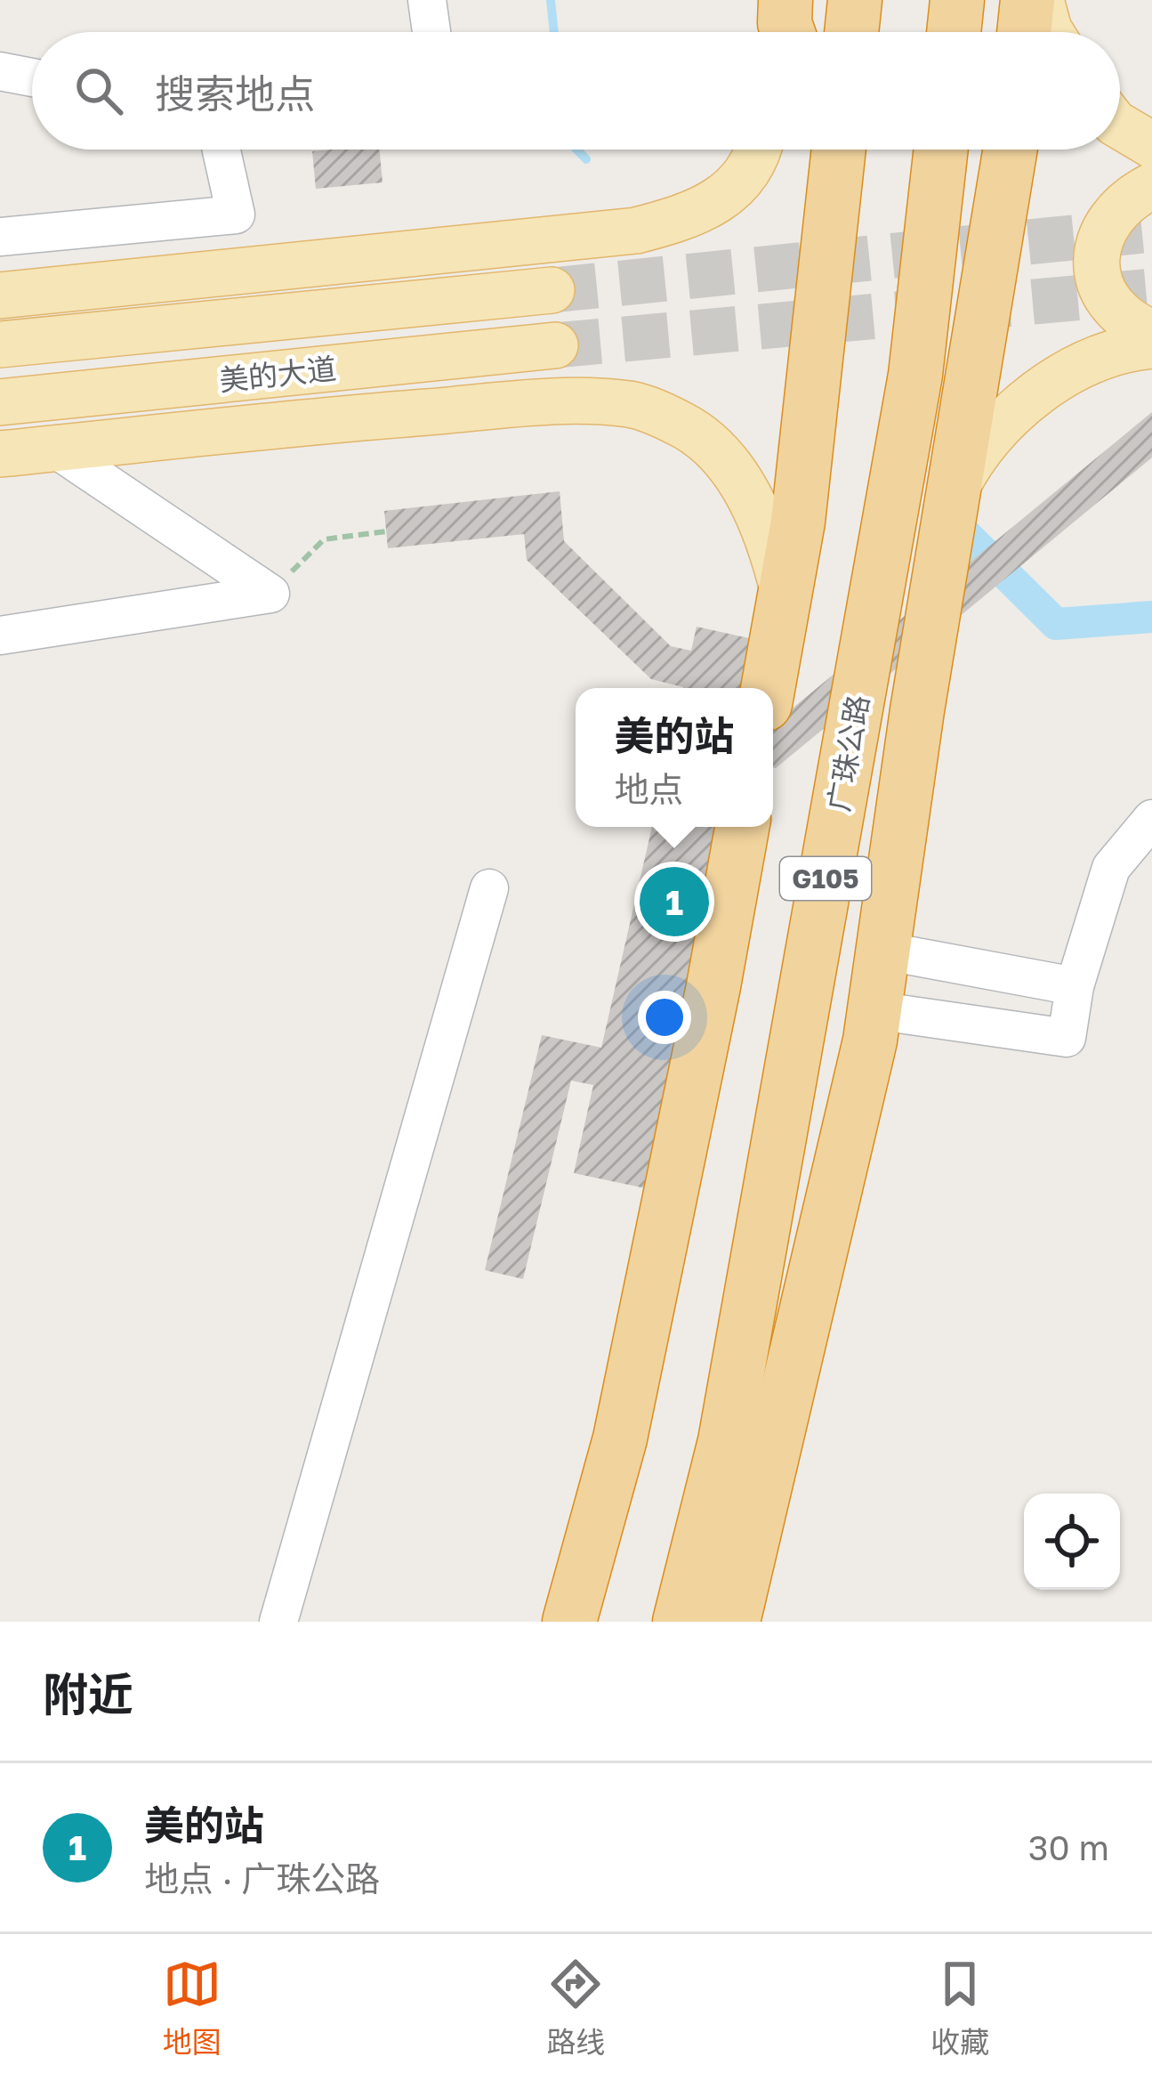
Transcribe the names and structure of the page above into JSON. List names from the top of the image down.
{
  "streets": {
    "highway": ["广珠公路", "G105"],
    "main road": ["美的大道"]
  },
  "page": {
    "search": "搜索地点",
    "popup": ["美的站", "地点"],
    "pins": "1",
    "heading": "附近",
    "list": [
      {
        "mark": "1",
        "name": "美的站",
        "note": "地点 · 广珠公路",
        "value": "30 m"
      }
    ],
    "nav": ["地图", "路线", "收藏"]
  }
}
